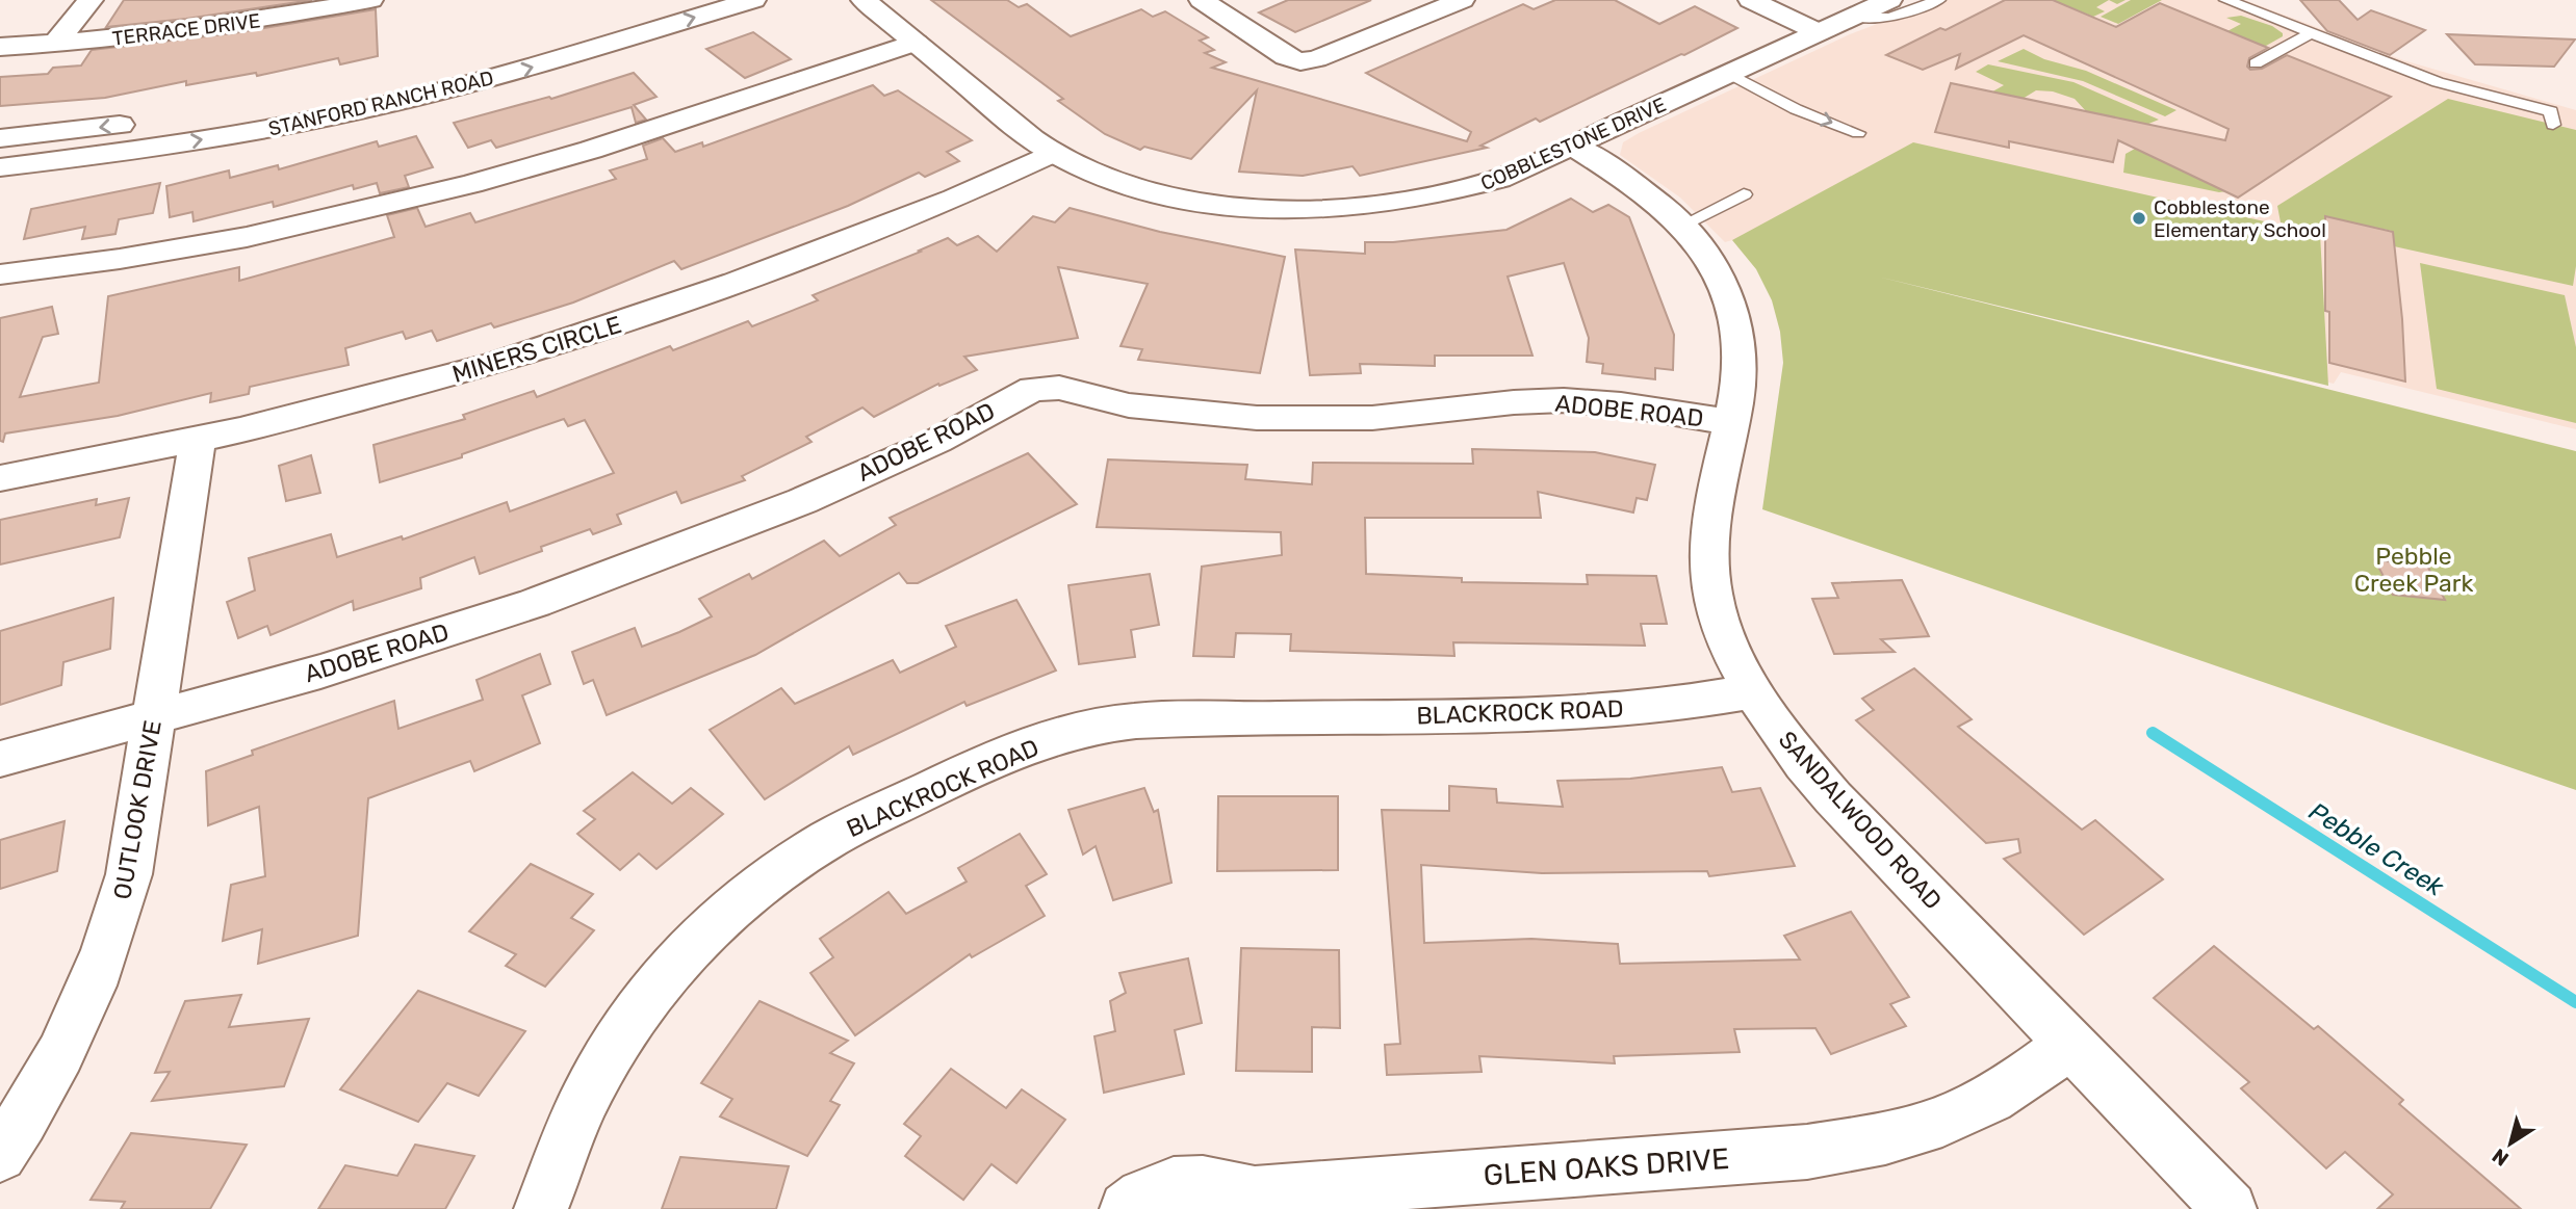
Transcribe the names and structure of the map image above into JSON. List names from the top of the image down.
{
  "streets": {
    "street": [
      "TERRACE DRIVE",
      "STANFORD RANCH ROAD",
      "COBBLESTONE DRIVE",
      "MINERS CIRCLE",
      "ADOBE ROAD",
      "BLACKROCK ROAD",
      "OUTLOOK DRIVE",
      "SANDALWOOD ROAD",
      "GLEN OAKS DRIVE"
    ]
  },
  "crossings": [
    ["COBBLESTONE DRIVE", "MINERS CIRCLE"],
    ["COBBLESTONE DRIVE", "SANDALWOOD ROAD"],
    ["MINERS CIRCLE", "OUTLOOK DRIVE"],
    ["ADOBE ROAD", "OUTLOOK DRIVE"],
    ["ADOBE ROAD", "SANDALWOOD ROAD"],
    ["BLACKROCK ROAD", "SANDALWOOD ROAD"],
    ["SANDALWOOD ROAD", "GLEN OAKS DRIVE"]
  ],
  "water": ["Pebble Creek"],
  "parks": ["Pebble Creek Park"],
  "places": ["Cobblestone Elementary School"],
  "north": "bottom left"
}
